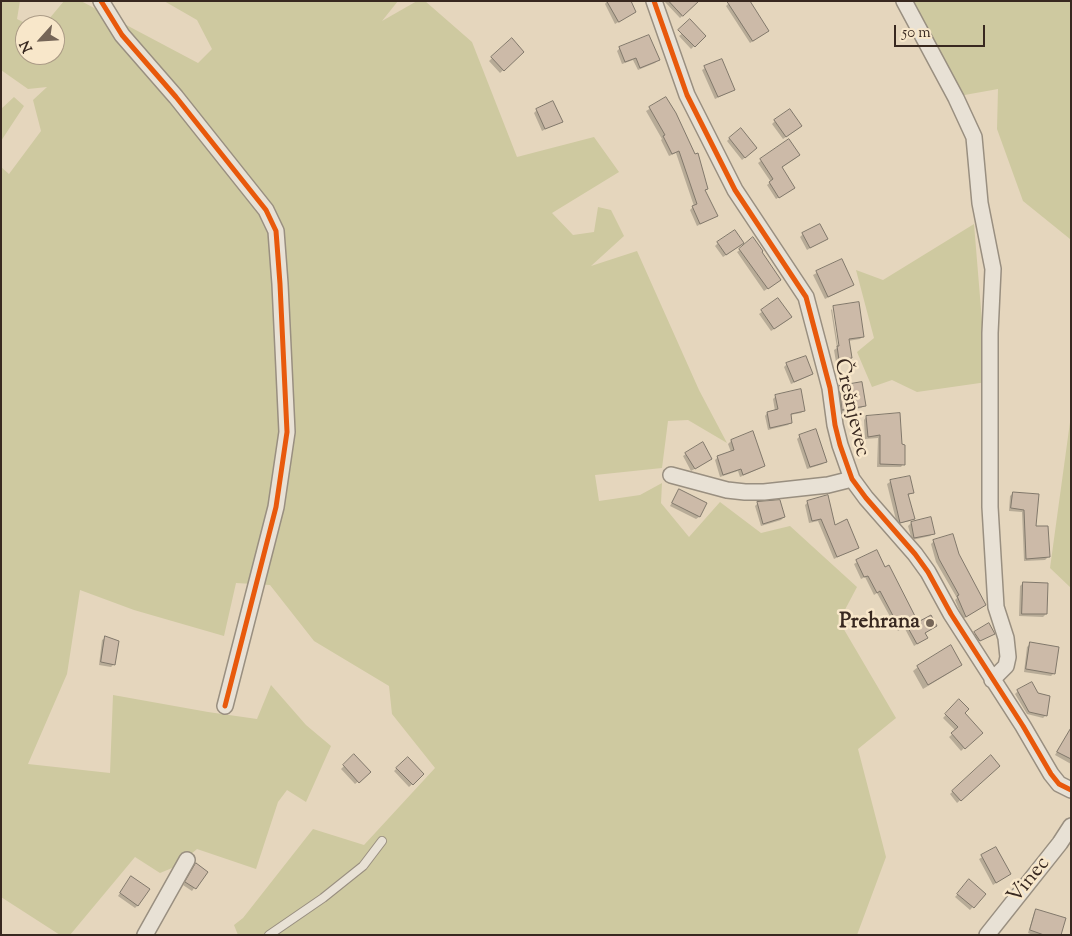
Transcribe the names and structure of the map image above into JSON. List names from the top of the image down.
{
  "streets": {
    "street": ["Črešnjevec", "Vinec"]
  },
  "places": ["Prehrana"],
  "scale_bar": "50 m",
  "north": "bottom left"
}
